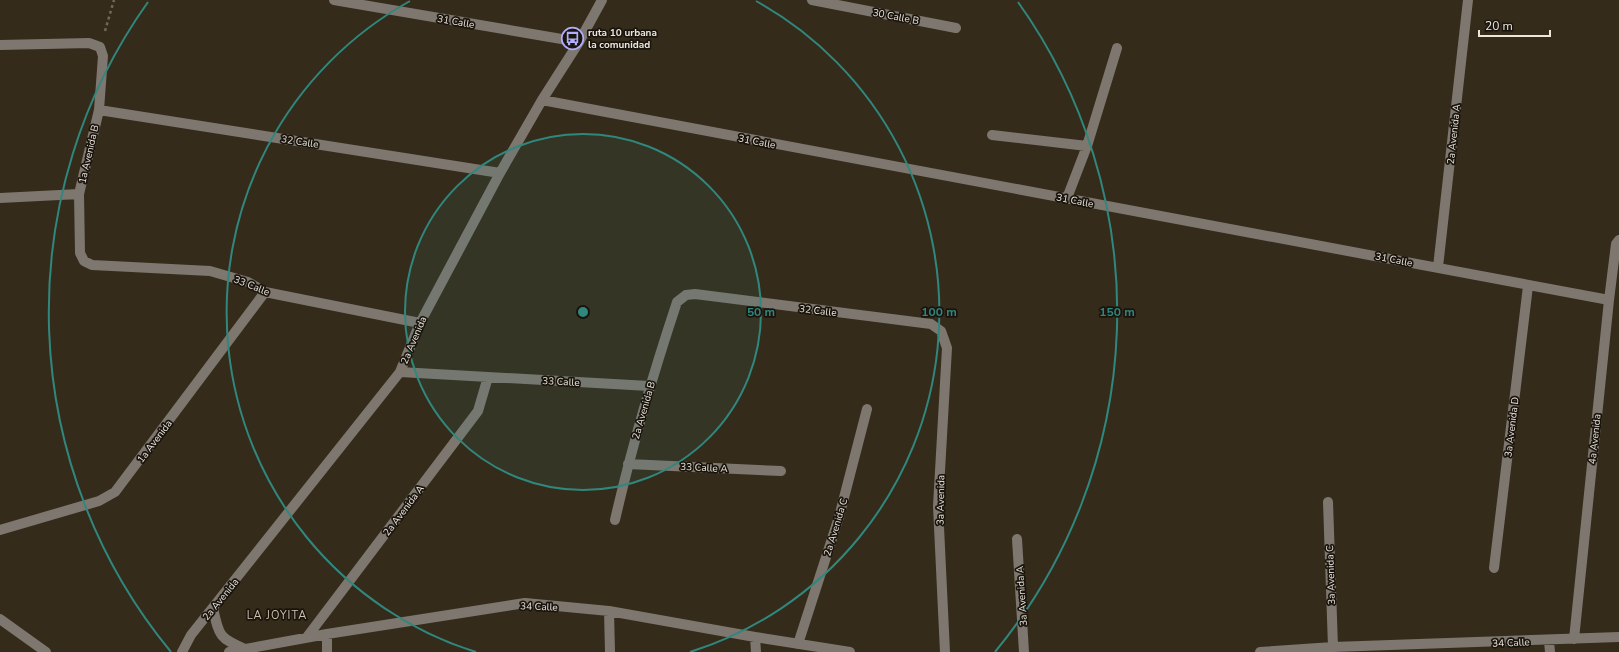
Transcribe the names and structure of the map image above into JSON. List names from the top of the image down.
{
  "streets": {
    "street": [
      "30 Calle B",
      "31 Calle",
      "2a Avenida A",
      "32 Calle",
      "1a Avenida B",
      "33 Calle",
      "2a Avenida",
      "2a Avenida B",
      "3a Avenida D",
      "4a Avenida",
      "1a Avenida",
      "33 Calle A",
      "3a Avenida",
      "2a Avenida C",
      "3a Avenida C",
      "3a Avenida A",
      "34 Calle"
    ]
  },
  "crossings": [
    ["31 Calle", "2a Avenida A"],
    ["31 Calle", "2a Avenida"],
    ["31 Calle", "3a Avenida D"],
    ["31 Calle", "4a Avenida"],
    ["2a Avenida A", "33 Calle"],
    ["2a Avenida A", "34 Calle"],
    ["32 Calle", "1a Avenida B"],
    ["32 Calle", "2a Avenida"],
    ["32 Calle", "2a Avenida B"],
    ["32 Calle", "3a Avenida"],
    ["1a Avenida B", "33 Calle"],
    ["33 Calle", "2a Avenida"],
    ["33 Calle", "2a Avenida B"],
    ["33 Calle", "1a Avenida"],
    ["2a Avenida B", "33 Calle A"],
    ["4a Avenida", "34 Calle"],
    ["2a Avenida C", "34 Calle"],
    ["3a Avenida C", "34 Calle"]
  ],
  "districts": ["LA JOYITA"],
  "places": {
    "bus stop": ["ruta 10 urbana la comunidad"]
  },
  "scale_bar": "20 m",
  "rings": ["50 m", "100 m", "150 m"]
}
